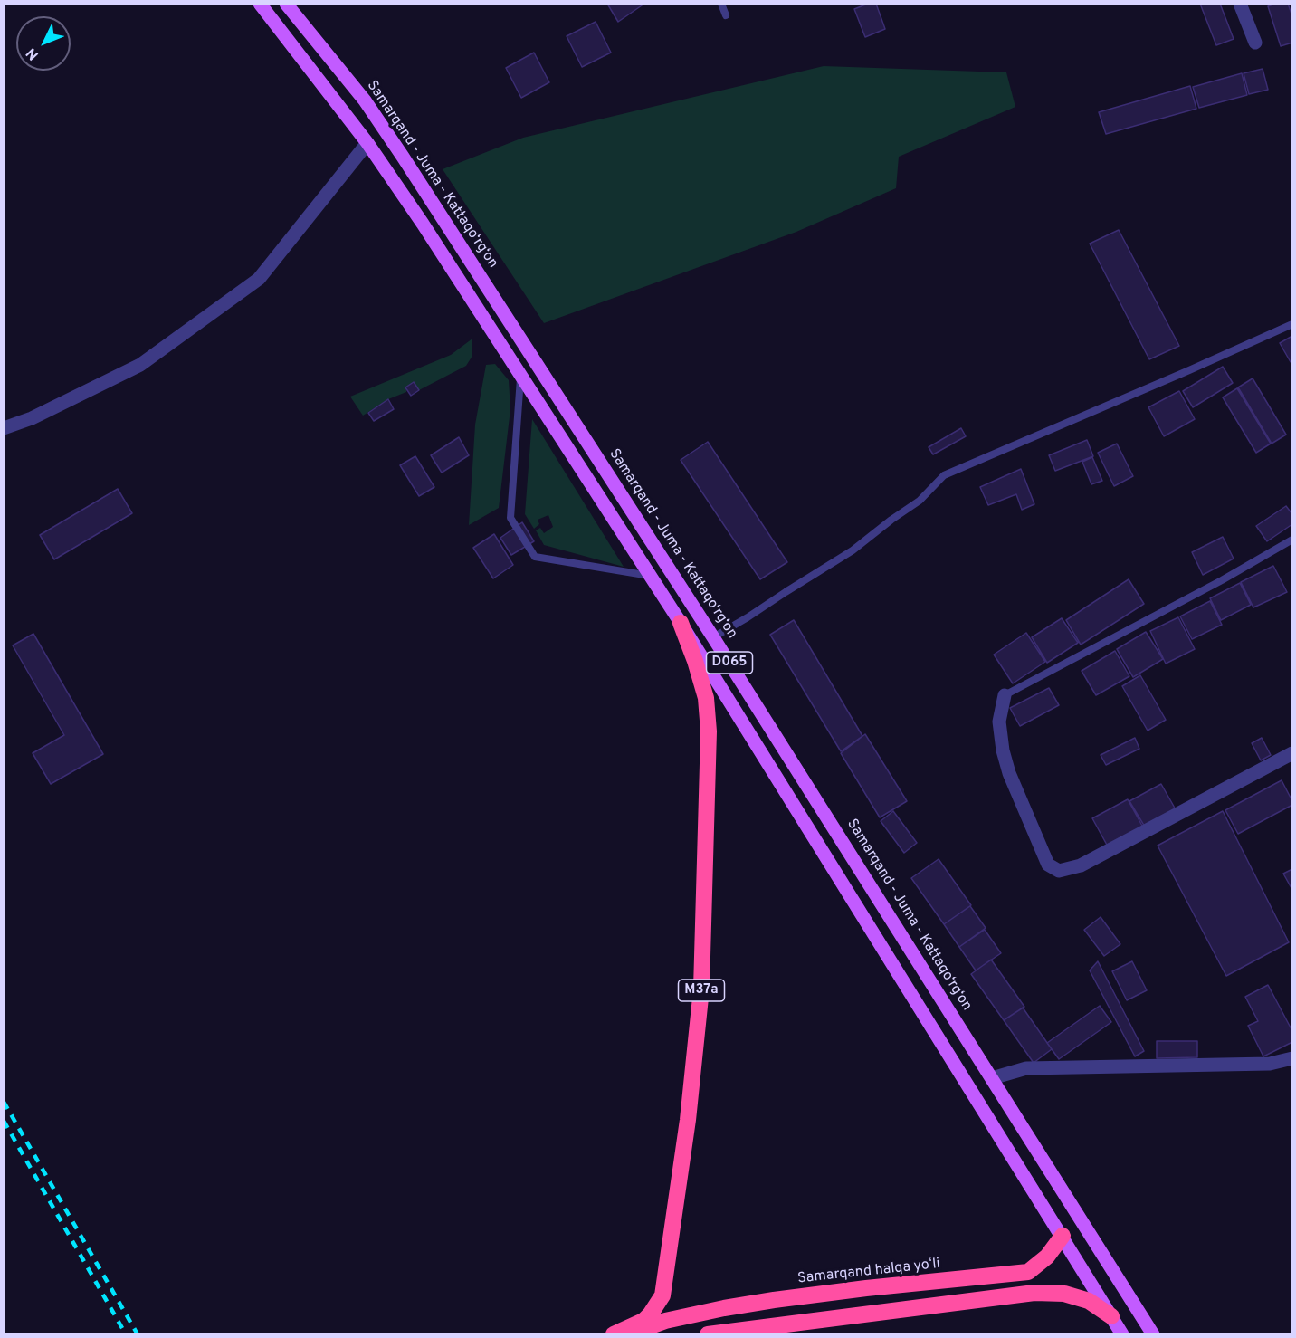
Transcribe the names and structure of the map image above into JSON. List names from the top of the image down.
{
  "streets": {
    "highway": ["M37a", "Samarqand halqa yoʻli"],
    "main road": ["Samarqand - Juma - Kattaqo‘rg‘on", "D065"]
  },
  "crossings": [
    ["D065", "M37a"],
    ["D065", "Samarqand halqa yoʻli"]
  ],
  "north": "bottom left"
}
